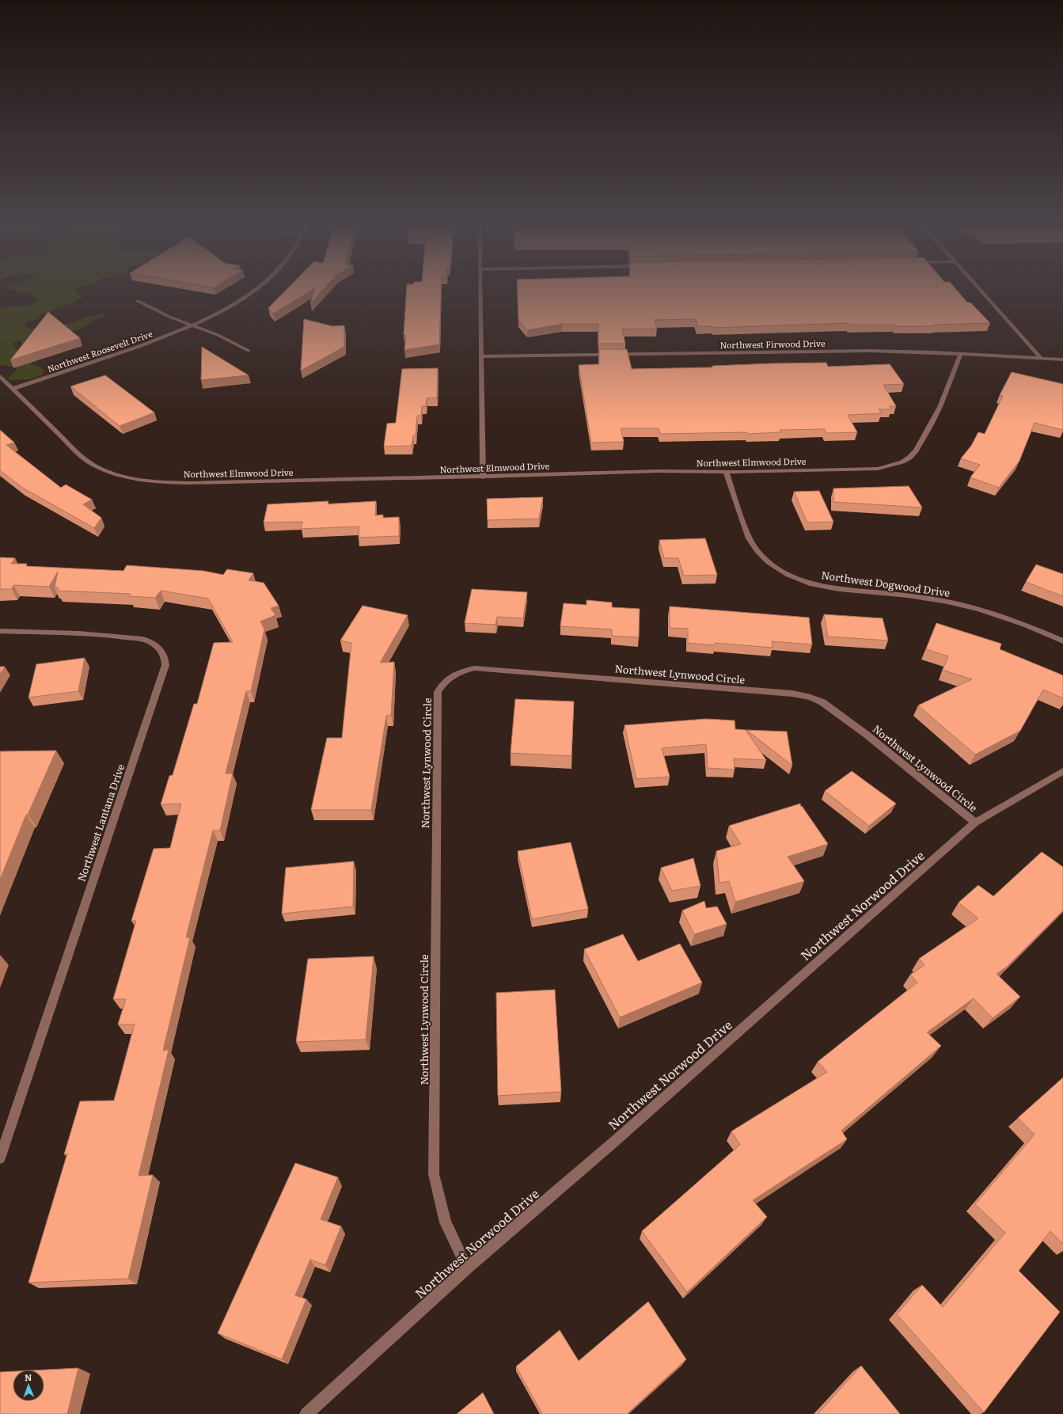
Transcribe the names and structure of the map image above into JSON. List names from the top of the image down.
{
  "streets": {
    "street": [
      "Northwest Firwood Drive",
      "Northwest Roosevelt Drive",
      "Northwest Elmwood Drive",
      "Northwest Dogwood Drive",
      "Northwest Lynwood Circle",
      "Northwest Lantana Drive",
      "Northwest Norwood Drive"
    ]
  },
  "crossings": [
    ["Northwest Firwood Drive", "Northwest Elmwood Drive"],
    ["Northwest Roosevelt Drive", "Northwest Elmwood Drive"],
    ["Northwest Elmwood Drive", "Northwest Dogwood Drive"],
    ["Northwest Lynwood Circle", "Northwest Norwood Drive"]
  ],
  "north": "top"
}
